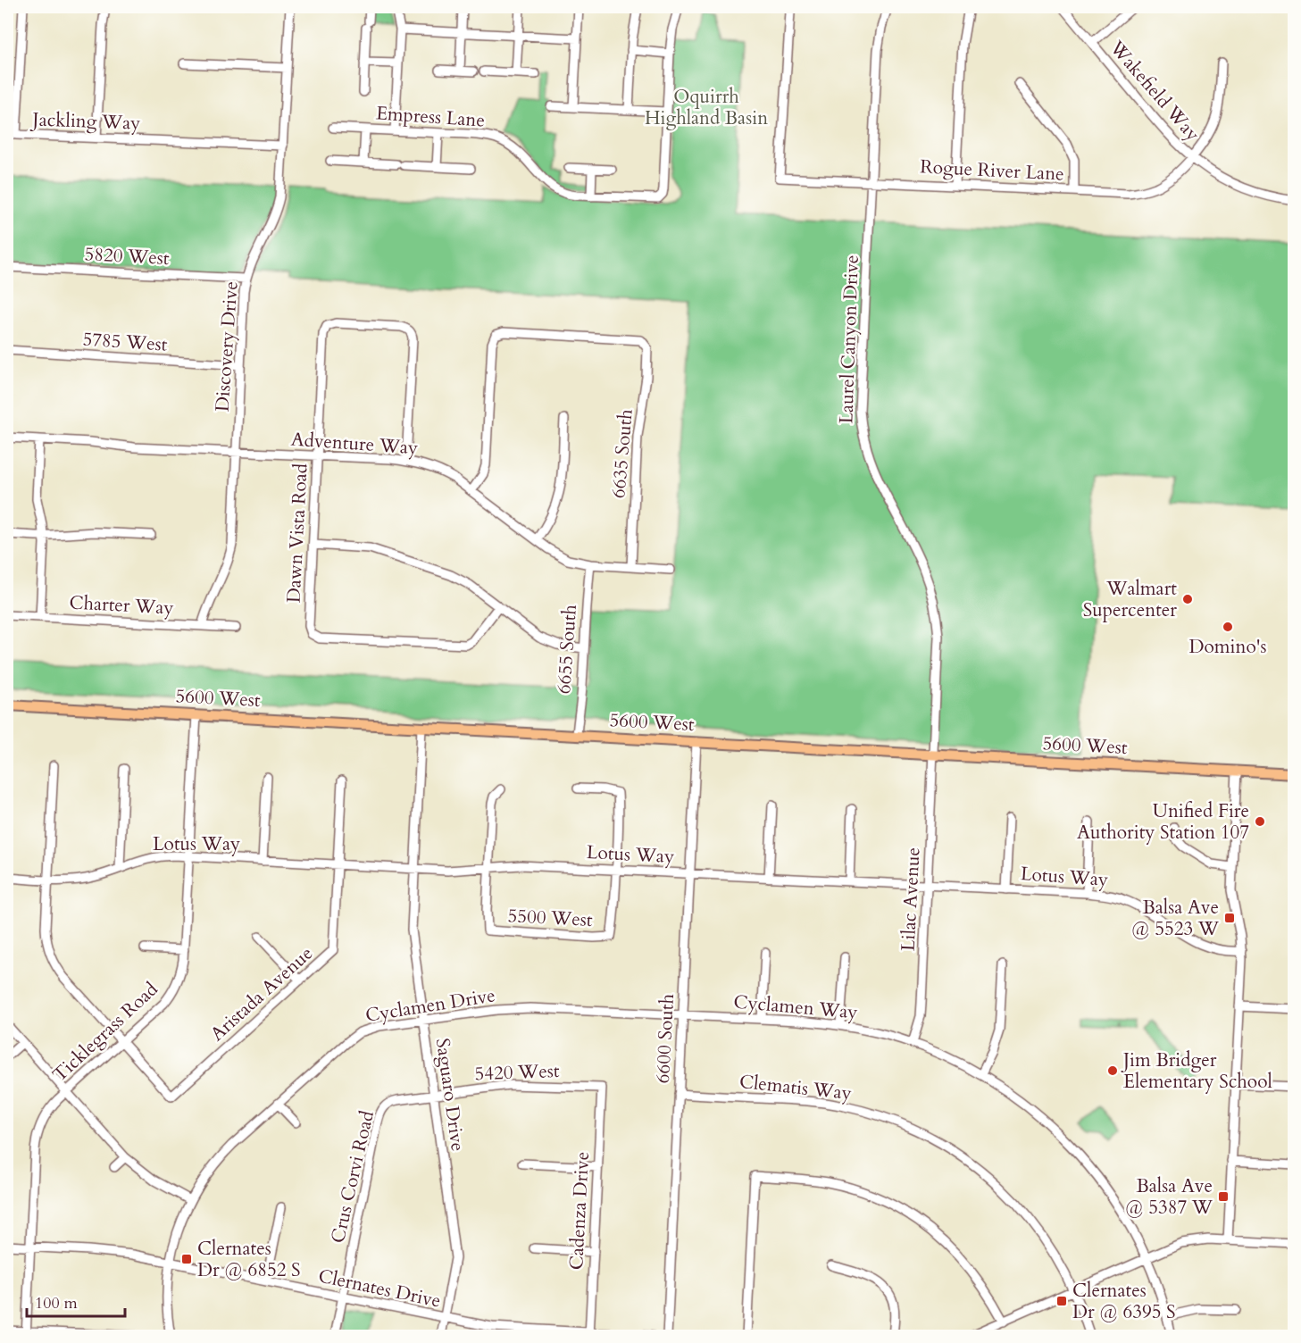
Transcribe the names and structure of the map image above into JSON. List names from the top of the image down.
{
  "streets": {
    "main road": ["5600 West"],
    "street": [
      "Wakefield Way",
      "Empress Lane",
      "Jackling Way",
      "Rogue River Lane",
      "5820 West",
      "Laurel Canyon Drive",
      "5785 West",
      "Discovery Drive",
      "Adventure Way",
      "6635 South",
      "Dawn Vista Road",
      "Charter Way",
      "6655 South",
      "Lotus Way",
      "Lilac Avenue",
      "5500 West",
      "Aristada Avenue",
      "Cyclamen Drive",
      "Cyclamen Way",
      "Ticklegrass Road",
      "6600 South",
      "5420 West",
      "Clematis Way",
      "Saguaro Drive",
      "Crus Corvi Road",
      "Cadenza Drive",
      "Clernates Drive"
    ]
  },
  "crossings": [
    ["Wakefield Way", "Rogue River Lane"],
    ["Jackling Way", "Discovery Drive"],
    ["Rogue River Lane", "Laurel Canyon Drive"],
    ["5820 West", "Discovery Drive"],
    ["Laurel Canyon Drive", "5600 West"],
    ["Laurel Canyon Drive", "Lilac Avenue"],
    ["5785 West", "Discovery Drive"],
    ["Discovery Drive", "Adventure Way"],
    ["Discovery Drive", "Charter Way"],
    ["Adventure Way", "6635 South"],
    ["Adventure Way", "Dawn Vista Road"],
    ["Adventure Way", "6655 South"],
    ["6655 South", "5600 West"],
    ["5600 West", "Lilac Avenue"],
    ["5600 West", "Ticklegrass Road"],
    ["5600 West", "6600 South"],
    ["5600 West", "Saguaro Drive"],
    ["Lotus Way", "Lilac Avenue"],
    ["Lotus Way", "5500 West"],
    ["Lotus Way", "Aristada Avenue"],
    ["Lotus Way", "Ticklegrass Road"],
    ["Lotus Way", "6600 South"],
    ["Lotus Way", "Saguaro Drive"],
    ["Lilac Avenue", "Cyclamen Way"],
    ["Aristada Avenue", "Ticklegrass Road"],
    ["Cyclamen Drive", "Cyclamen Way"],
    ["Cyclamen Drive", "6600 South"],
    ["Cyclamen Drive", "Saguaro Drive"],
    ["Cyclamen Drive", "Clernates Drive"],
    ["Cyclamen Way", "6600 South"],
    ["Ticklegrass Road", "Clernates Drive"],
    ["6600 South", "Clematis Way"],
    ["5420 West", "Saguaro Drive"],
    ["5420 West", "Crus Corvi Road"],
    ["5420 West", "Cadenza Drive"],
    ["Saguaro Drive", "Crus Corvi Road"],
    ["Saguaro Drive", "Clernates Drive"],
    ["Crus Corvi Road", "Clernates Drive"],
    ["Cadenza Drive", "Clernates Drive"]
  ],
  "parks": ["Oquirrh Highland Basin"],
  "places": {
    "other": [
      "Walmart Supercenter",
      "Domino's",
      "Unified Fire Authority Station 107",
      "Jim Bridger Elementary School"
    ],
    "transit": [
      "Balsa Ave @ 5523 W",
      "Balsa Ave @ 5387 W",
      "Clernates Dr @ 6852 S",
      "Clernates Dr @ 6395 S"
    ]
  },
  "scale_bar": "100 m"
}
